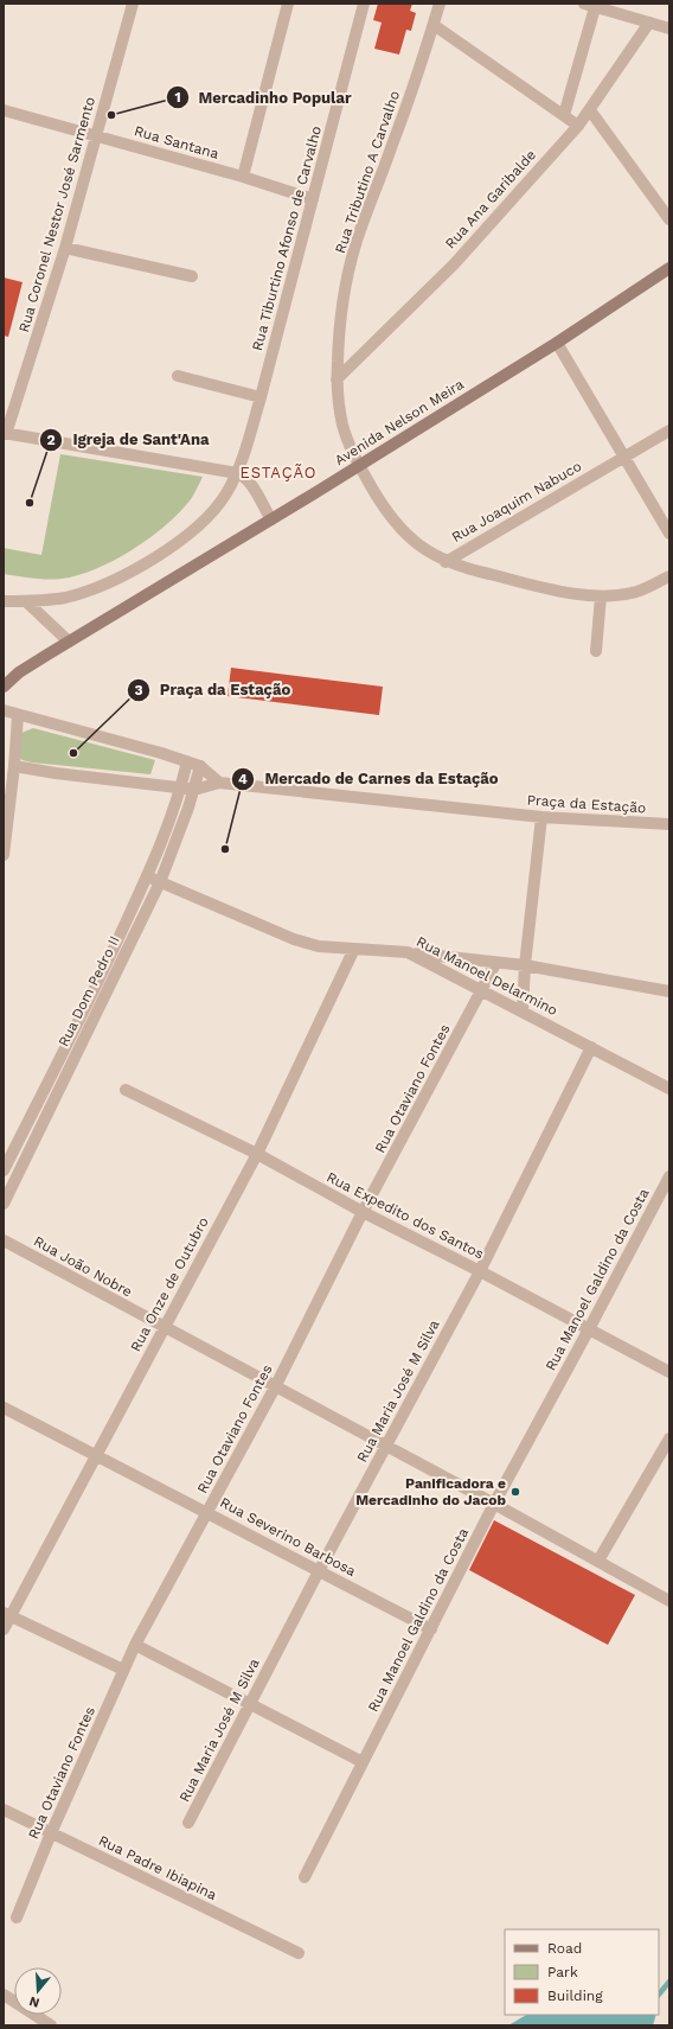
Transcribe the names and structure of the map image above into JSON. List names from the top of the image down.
{
  "streets": {
    "main road": ["Avenida Nelson Meira"],
    "street": [
      "Rua Santana",
      "Rua Tributino A Carvalho",
      "Rua Ana Garibalde",
      "Rua Coronel Nestor José Sarmento",
      "Rua Tiburtino Afonso de Carvalho",
      "Rua Joaquim Nabuco",
      "Praça da Estação",
      "Rua Manoel Delarmino",
      "Rua Dom Pedro II",
      "Rua Otaviano Fontes",
      "Rua Expedito dos Santos",
      "Rua João Nobre",
      "Rua Manoel Galdino da Costa",
      "Rua Onze de Outubro",
      "Rua Maria José M Silva",
      "Rua Severino Barbosa",
      "Rua Padre Ibiapina"
    ]
  },
  "crossings": [
    ["Rua Santana", "Rua Coronel Nestor José Sarmento"],
    ["Rua Santana", "Rua Tiburtino Afonso de Carvalho"],
    ["Rua Tributino A Carvalho", "Rua Ana Garibalde"],
    ["Rua Tributino A Carvalho", "Avenida Nelson Meira"],
    ["Rua Tributino A Carvalho", "Rua Joaquim Nabuco"],
    ["Avenida Nelson Meira", "Rua Joaquim Nabuco"],
    ["Praça da Estação", "Rua Dom Pedro II"],
    ["Rua Manoel Delarmino", "Rua Dom Pedro II"],
    ["Rua Manoel Delarmino", "Rua Otaviano Fontes"],
    ["Rua Manoel Delarmino", "Rua Onze de Outubro"],
    ["Rua Manoel Delarmino", "Rua Maria José M Silva"],
    ["Rua Otaviano Fontes", "Rua Expedito dos Santos"],
    ["Rua Otaviano Fontes", "Rua João Nobre"],
    ["Rua Otaviano Fontes", "Rua Severino Barbosa"],
    ["Rua Otaviano Fontes", "Rua Padre Ibiapina"],
    ["Rua Expedito dos Santos", "Rua Manoel Galdino da Costa"],
    ["Rua Expedito dos Santos", "Rua Onze de Outubro"],
    ["Rua Expedito dos Santos", "Rua Maria José M Silva"],
    ["Rua João Nobre", "Rua Manoel Galdino da Costa"],
    ["Rua João Nobre", "Rua Onze de Outubro"],
    ["Rua João Nobre", "Rua Maria José M Silva"],
    ["Rua Manoel Galdino da Costa", "Rua Severino Barbosa"],
    ["Rua Onze de Outubro", "Rua Severino Barbosa"],
    ["Rua Maria José M Silva", "Rua Severino Barbosa"]
  ],
  "districts": ["ESTAÇÃO"],
  "places": [
    "Mercadinho Popular",
    "Igreja de Sant'Ana",
    "Praça da Estação",
    "Mercado de Carnes da Estação",
    "Panificadora e Mercadinho do Jacob"
  ],
  "legend": ["Road", "Park", "Building"],
  "north": "bottom"
}
